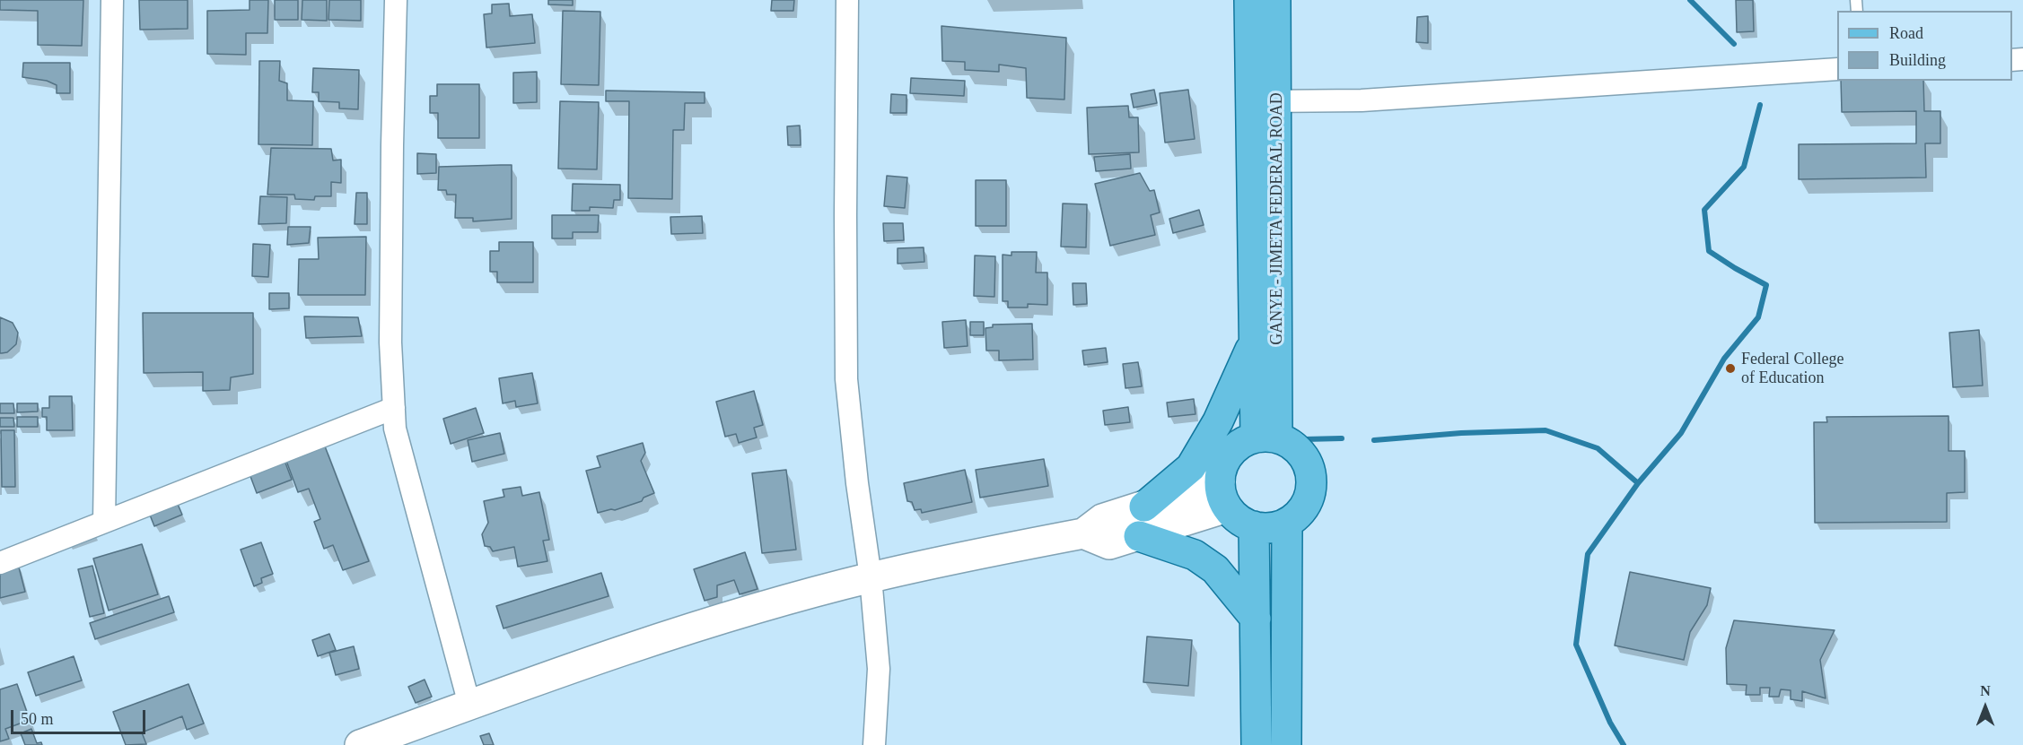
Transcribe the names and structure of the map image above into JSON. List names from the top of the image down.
{
  "streets": {
    "main road": ["GANYE - JIMETA FEDERAL ROAD"]
  },
  "places": ["Federal College of Education"],
  "legend": ["Road", "Building"],
  "scale_bar": "50 m",
  "north": "top"
}
